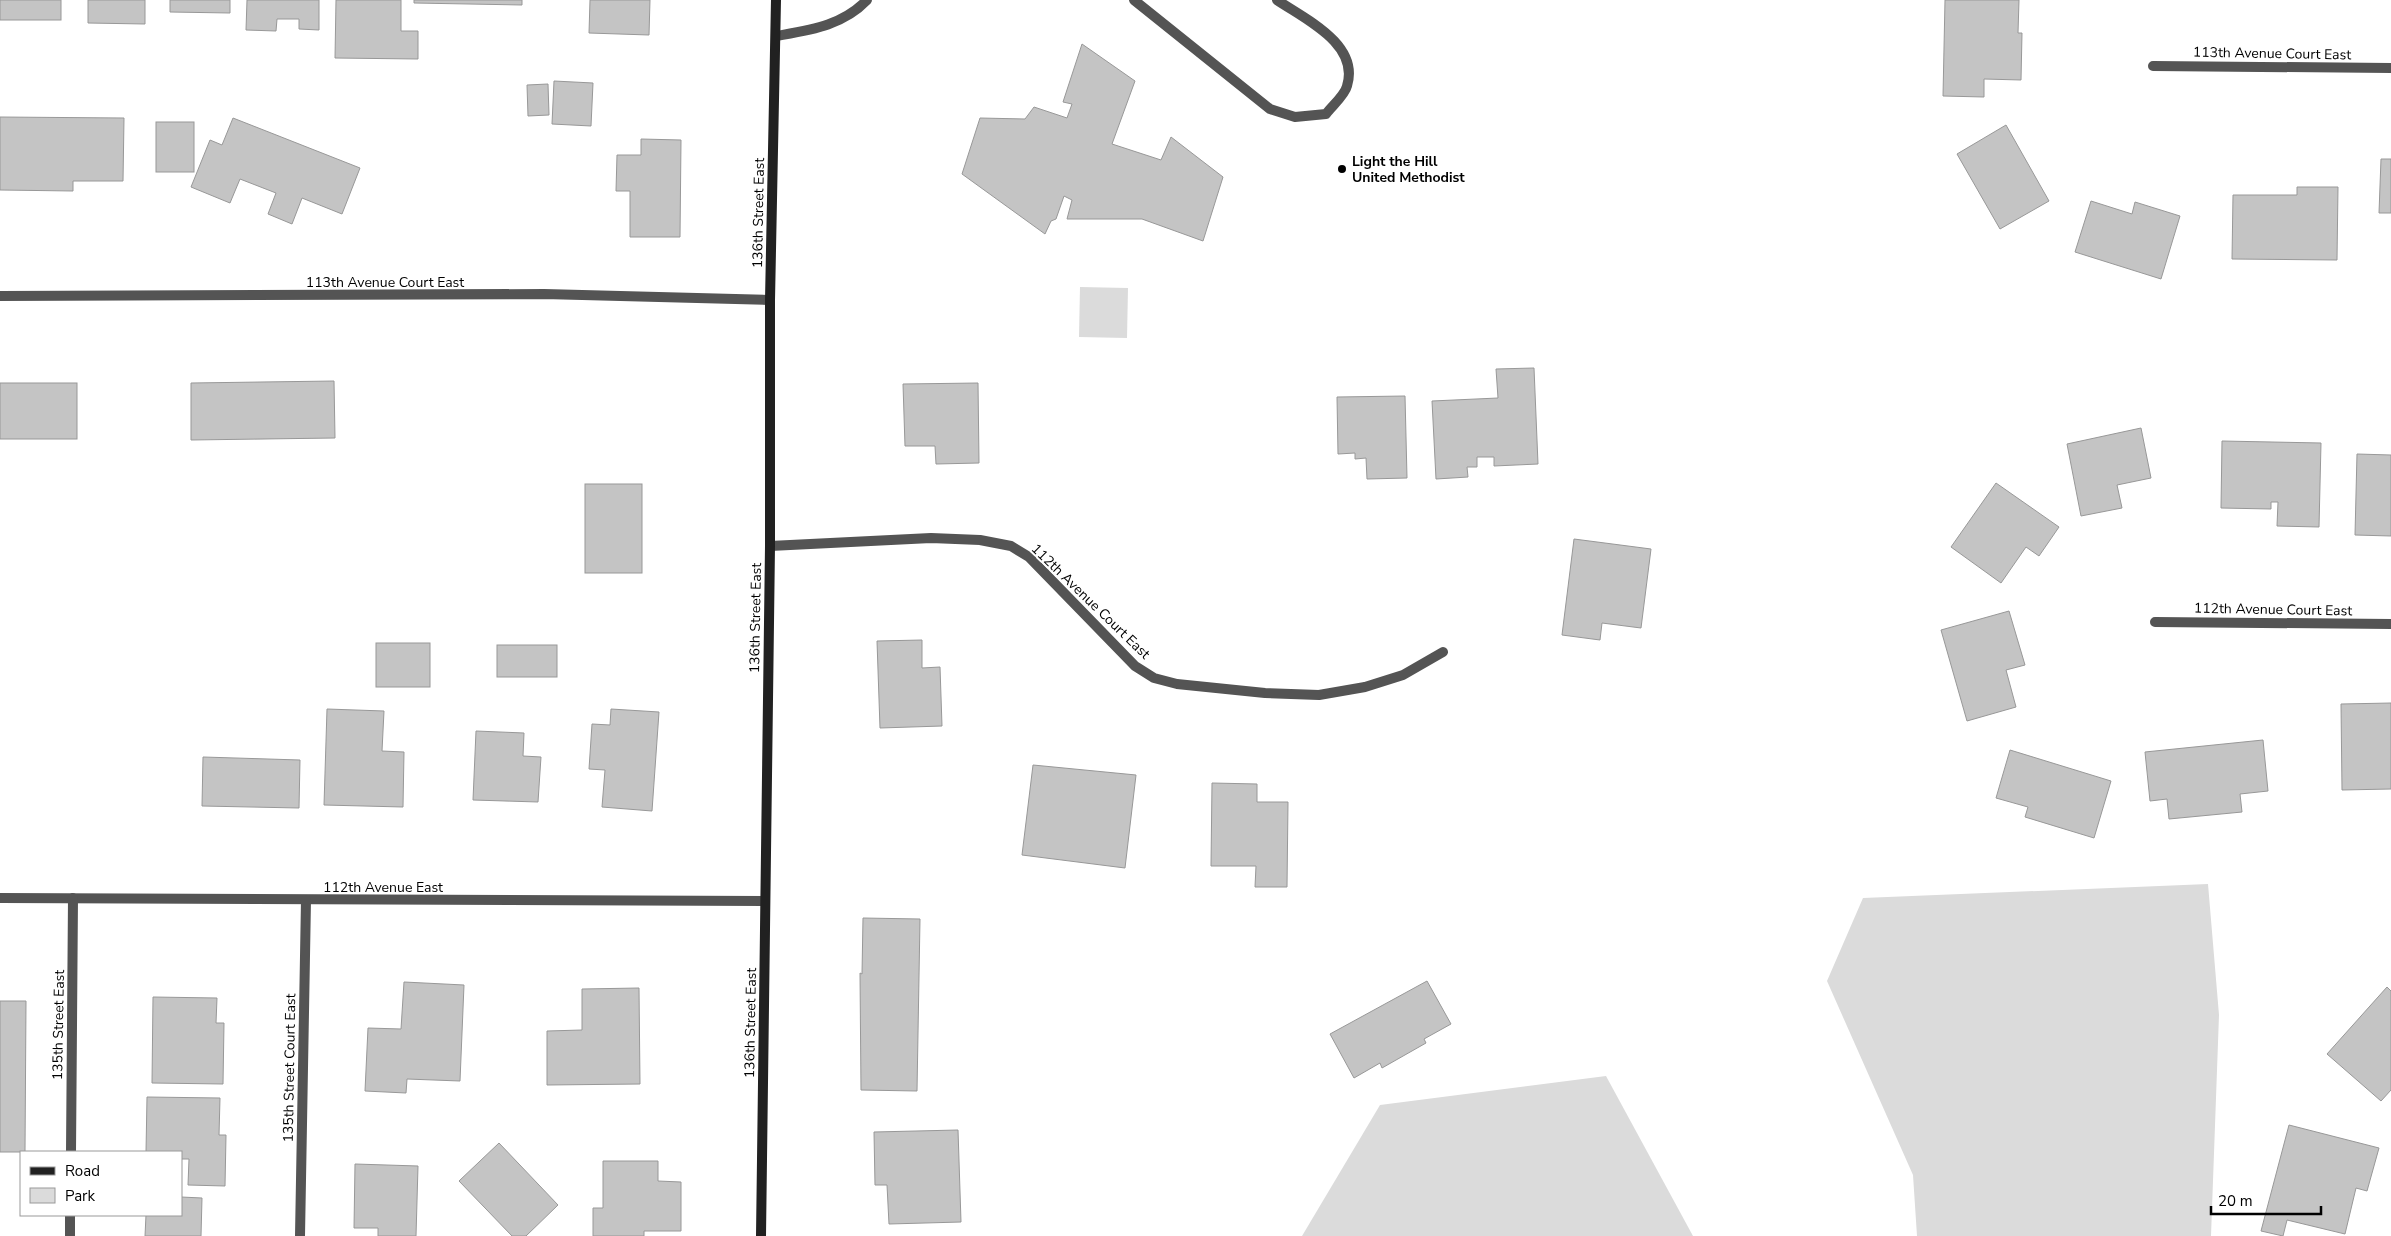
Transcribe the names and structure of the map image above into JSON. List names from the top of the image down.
{
  "streets": {
    "street": [
      "113th Avenue Court East",
      "136th Street East",
      "112th Avenue Court East",
      "112th Avenue East",
      "135th Street East",
      "135th Street Court East"
    ]
  },
  "crossings": [
    ["113th Avenue Court East", "136th Street East"],
    ["136th Street East", "112th Avenue Court East"],
    ["136th Street East", "112th Avenue East"],
    ["112th Avenue East", "135th Street East"],
    ["112th Avenue East", "135th Street Court East"]
  ],
  "places": ["Light the Hill United Methodist"],
  "legend": ["Road", "Park"],
  "scale_bar": "20 m"
}
